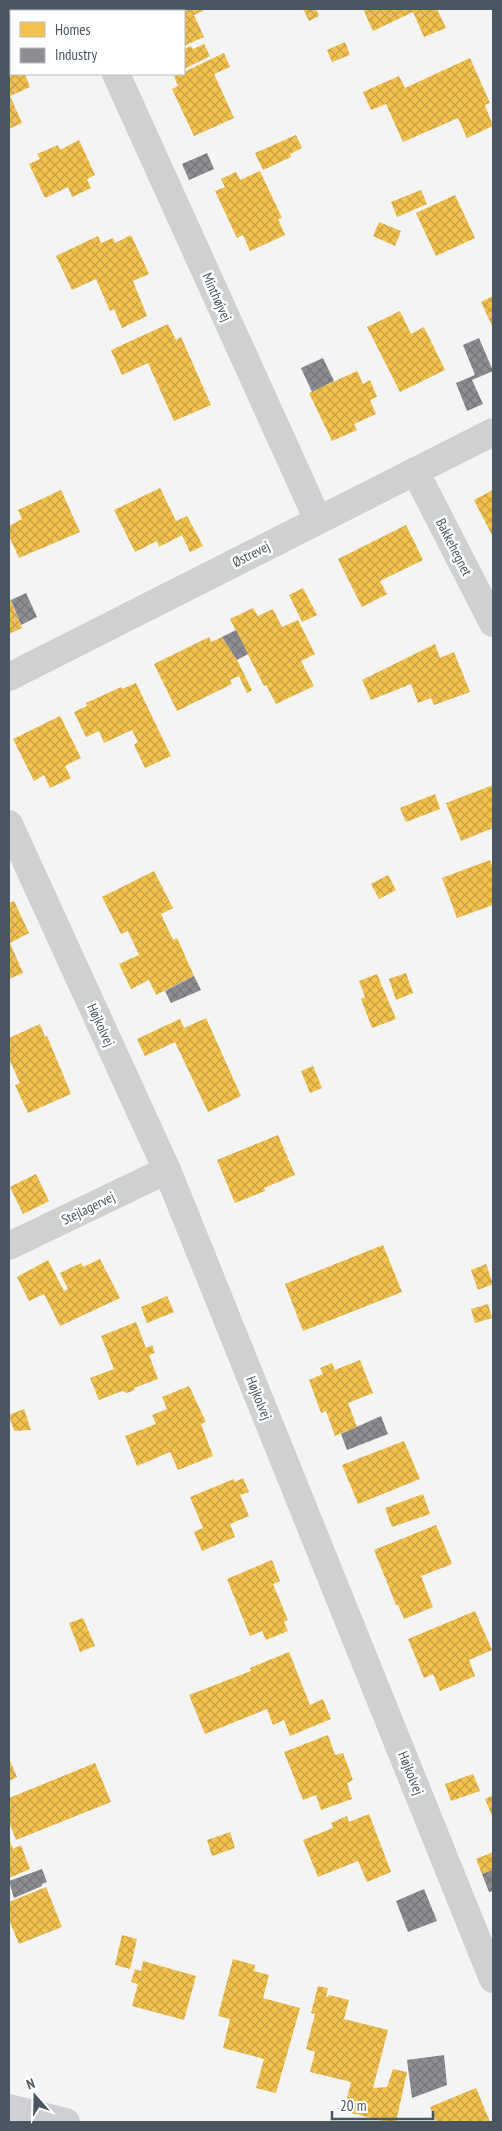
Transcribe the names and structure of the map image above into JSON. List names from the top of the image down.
{
  "streets": {
    "street": [
      "Minthøjvej",
      "Bakkehegnet",
      "Østrevej",
      "Højkolvej",
      "Stejlagervej"
    ]
  },
  "crossings": [
    ["Minthøjvej", "Østrevej"],
    ["Bakkehegnet", "Østrevej"],
    ["Højkolvej", "Stejlagervej"]
  ],
  "legend": ["Homes", "Industry"],
  "scale_bar": "20 m",
  "north": "top"
}
